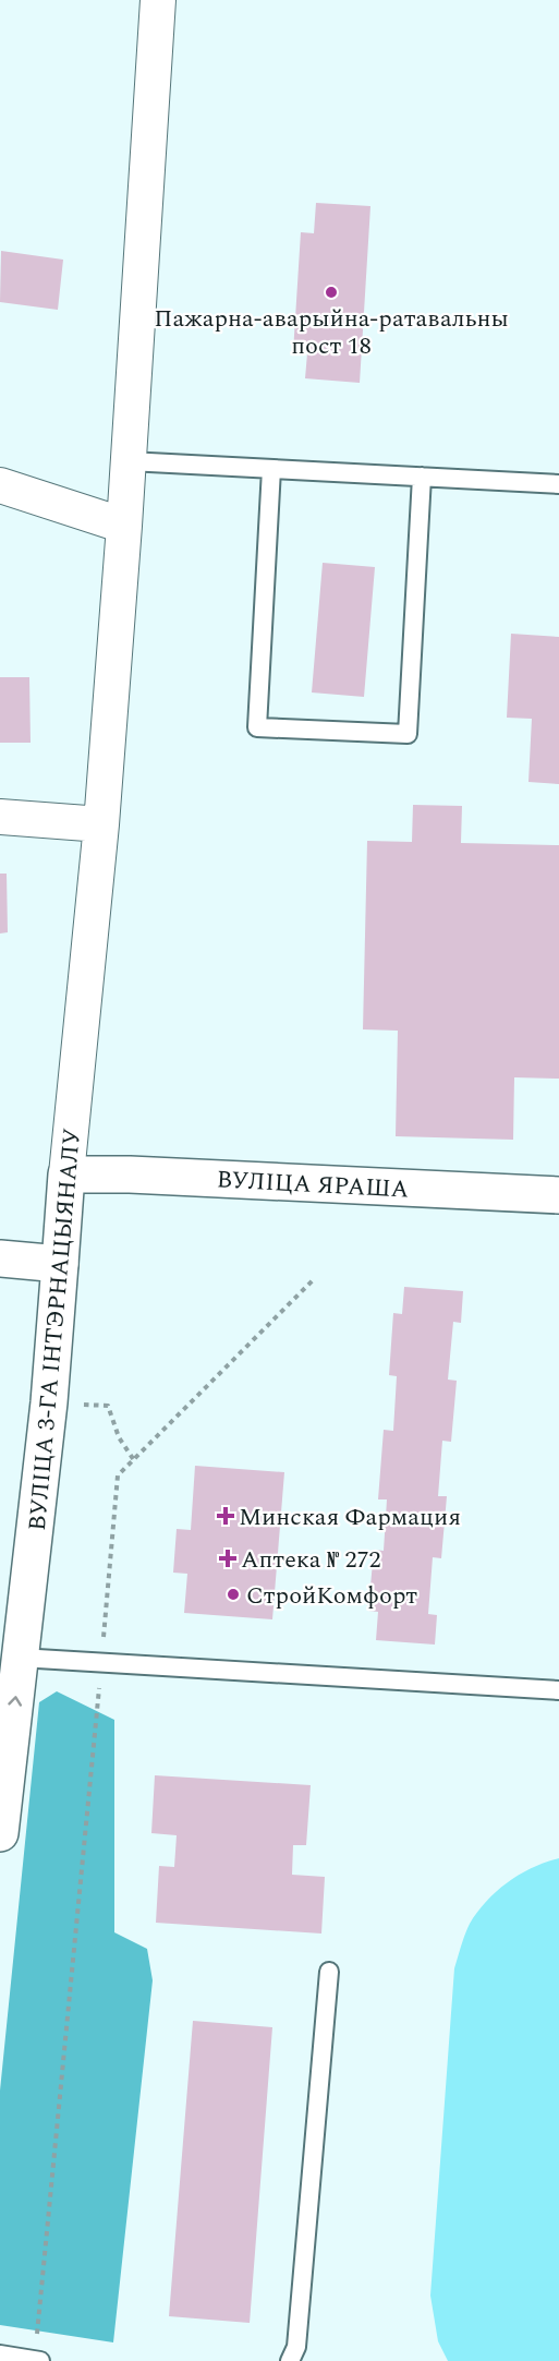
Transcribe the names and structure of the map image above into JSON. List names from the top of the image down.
{
  "streets": {
    "main road": ["ВУЛІЦА ЯРАША", "ВУЛІЦА 3-ГА ІНТЭРНАЦЫЯНАЛУ"]
  },
  "crossings": [
    ["ВУЛІЦА ЯРАША", "ВУЛІЦА 3-ГА ІНТЭРНАЦЫЯНАЛУ"]
  ],
  "places": {
    "other": ["Пажарна-аварыйна-ратавальны пост 18", "СтройКомфорт"],
    "health": ["Минская Фармация", "Аптека № 272"]
  }
}
